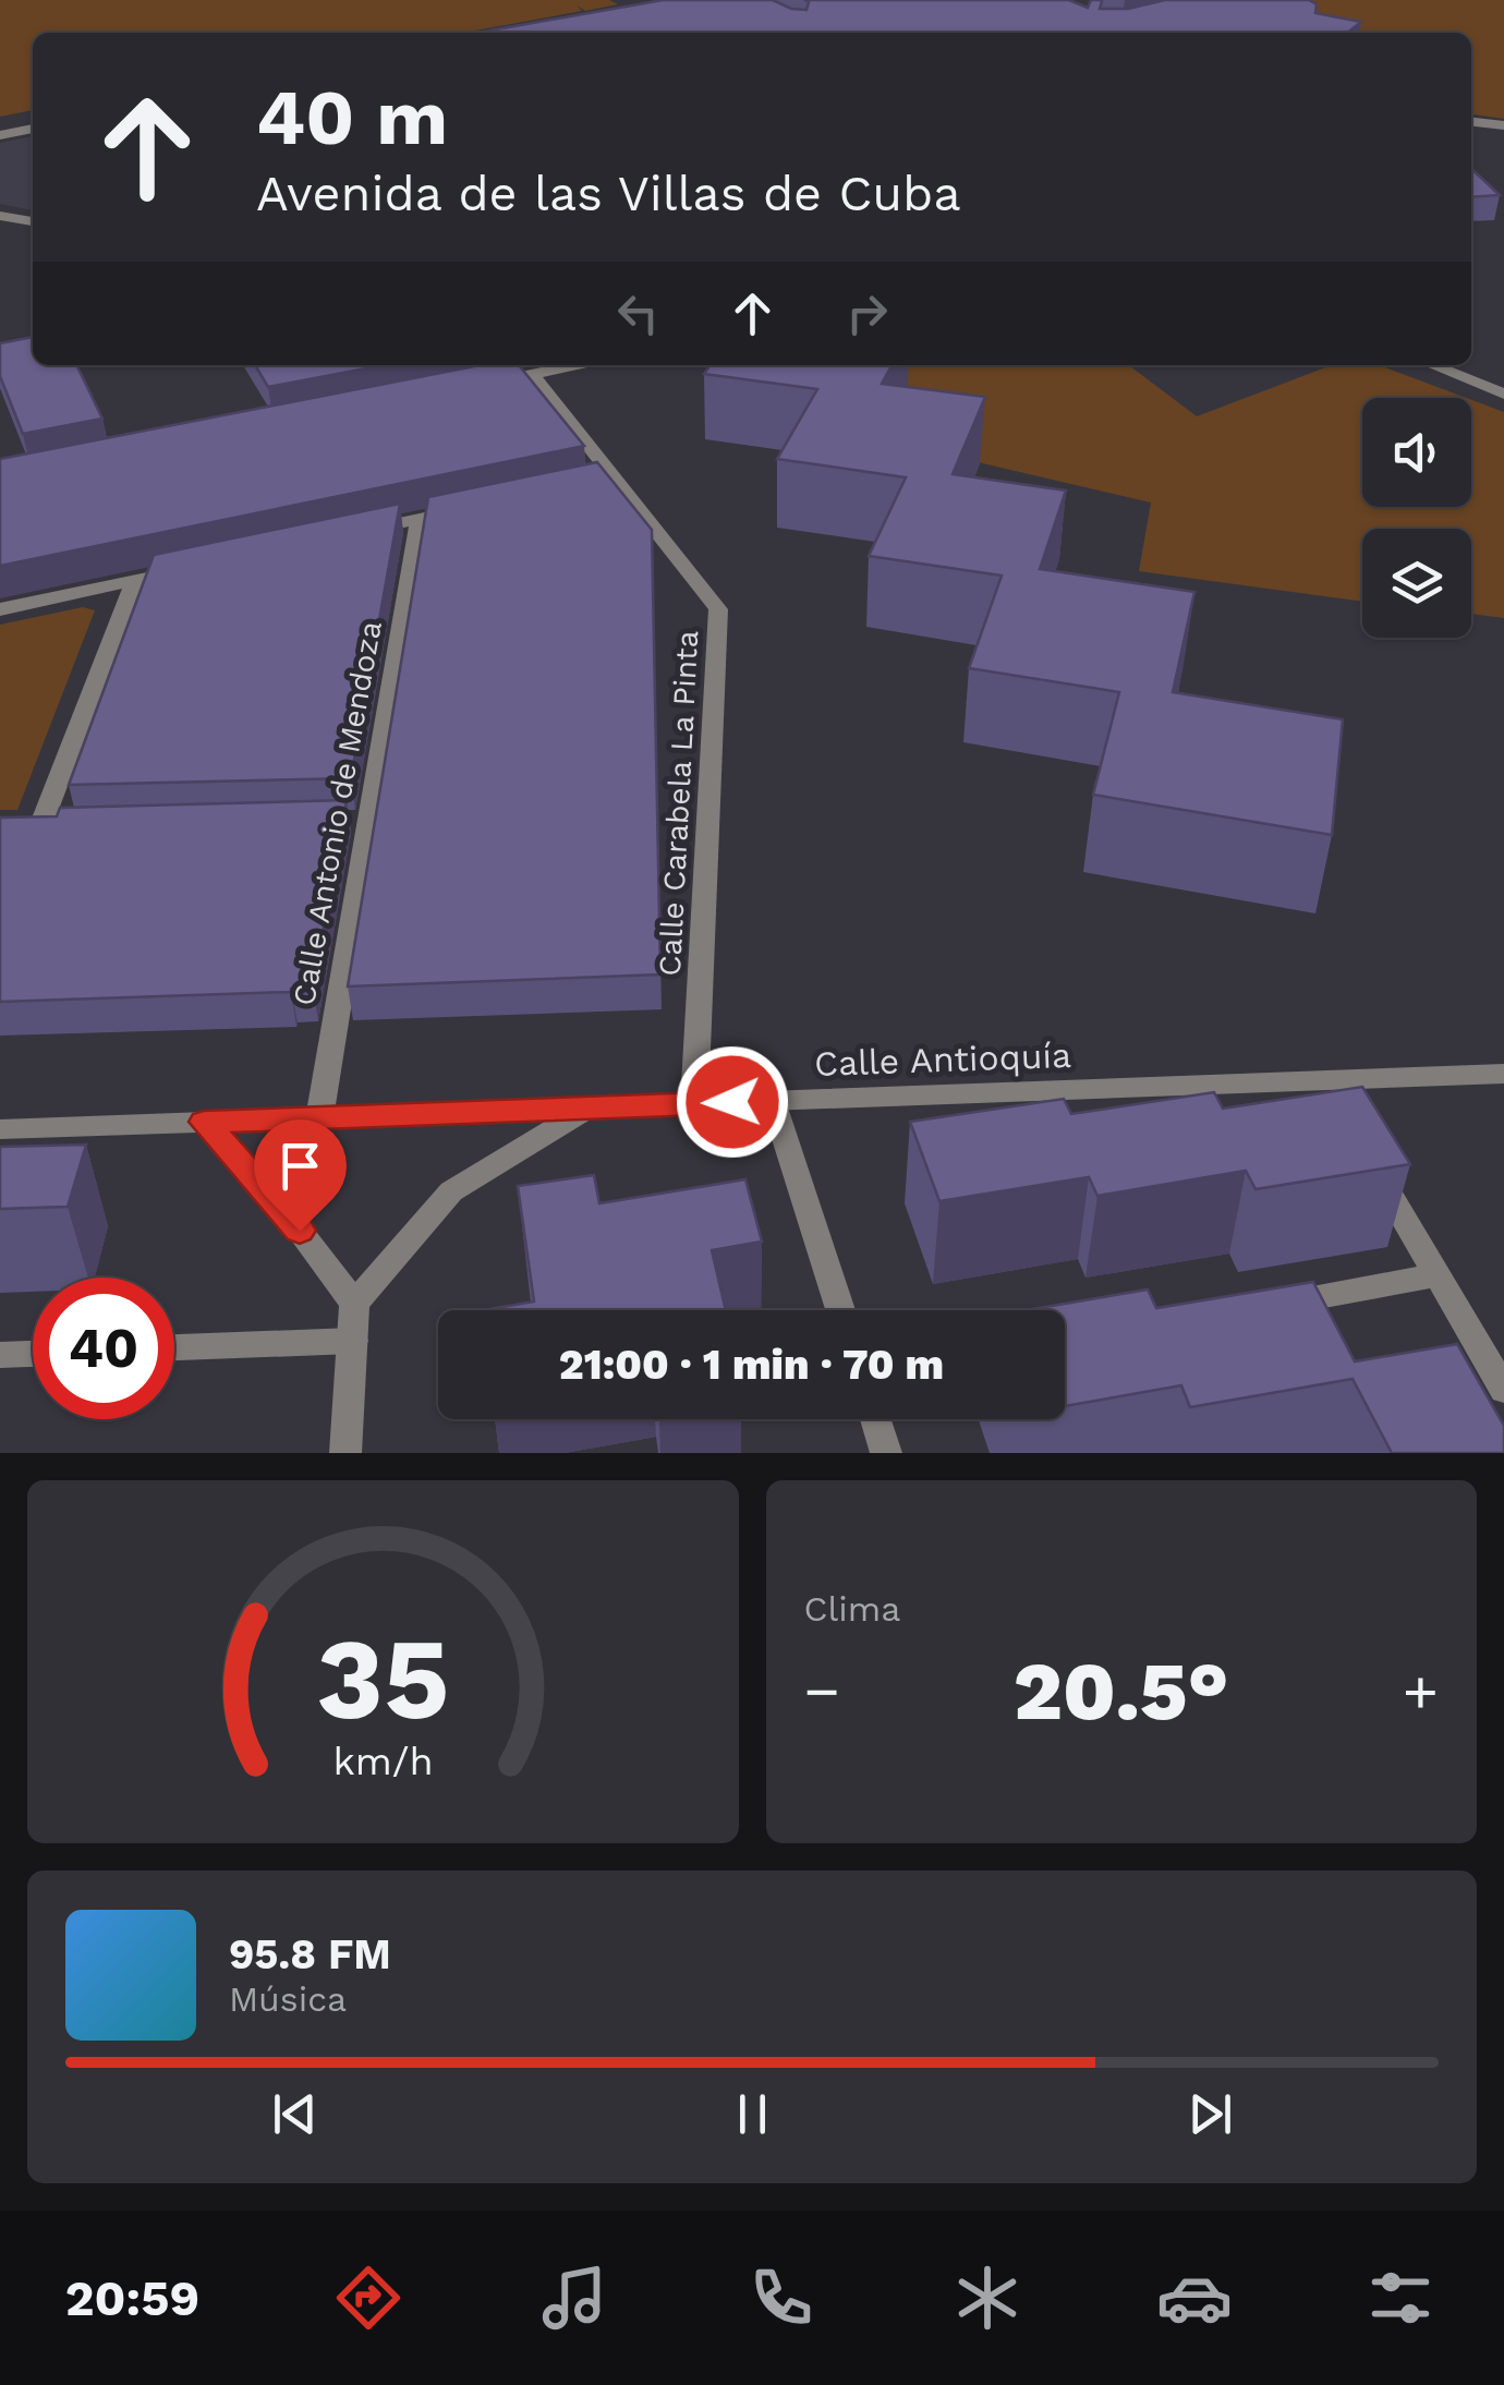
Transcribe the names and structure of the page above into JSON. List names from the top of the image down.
{
  "streets": {
    "street": ["Calle Carabela La Pinta", "Calle Antonio de Mendoza", "Calle Antioquía"]
  },
  "crossings": [
    ["Calle Carabela La Pinta", "Calle Antioquía"],
    ["Calle Antonio de Mendoza", "Calle Antioquía"]
  ],
  "page": {
    "turn": ["40 m", "Avenida de las Villas de Cuba"],
    "limit": "40",
    "trip": "21:00 · 1 min · 70 m",
    "tile": "Clima",
    "heat": ["−", "20.5°", "+"],
    "song": ["95.8 FM", "Música"],
    "tabs": "20:59",
    "gauge": ["35", "km/h"]
  }
}
